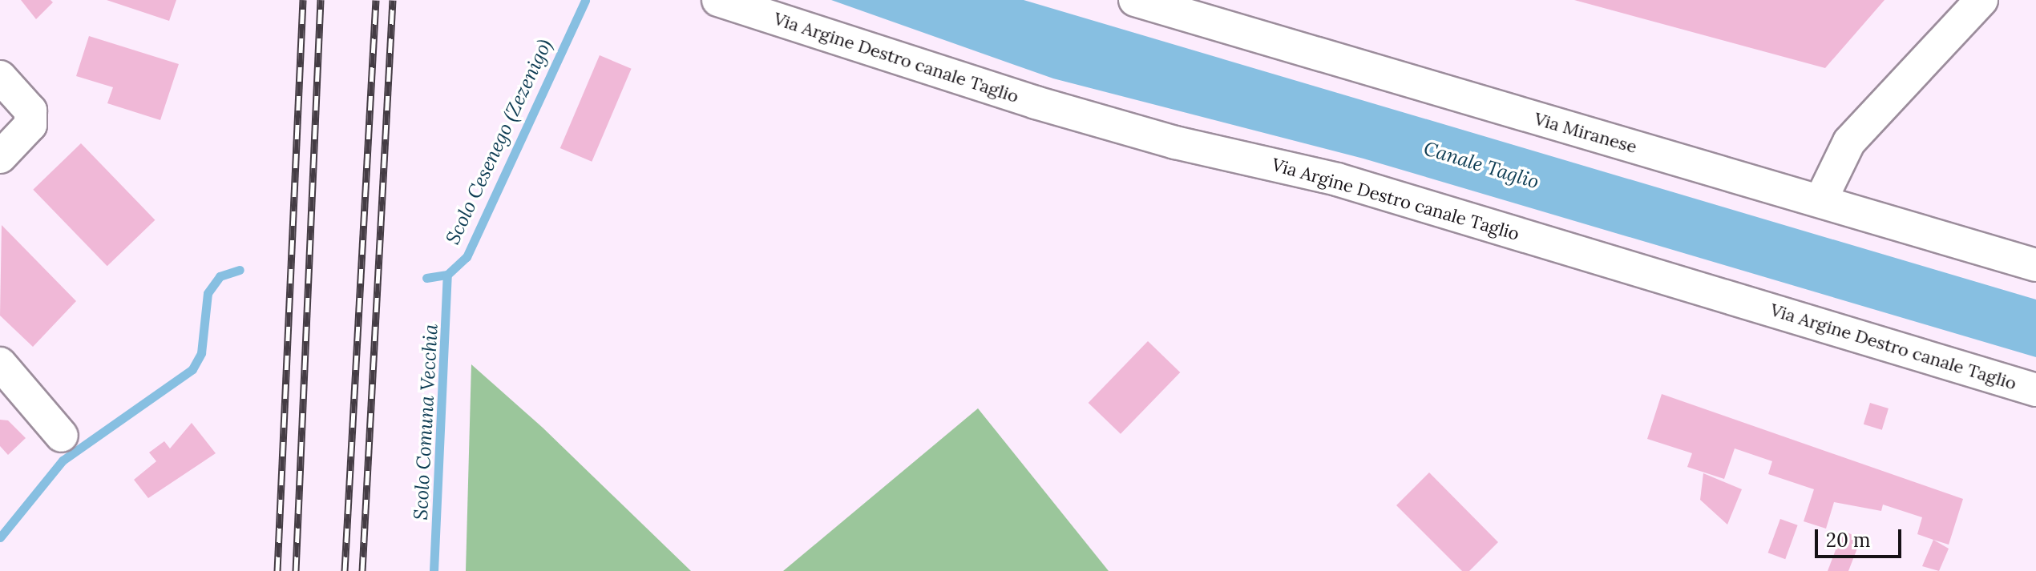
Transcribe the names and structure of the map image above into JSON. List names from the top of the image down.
{
  "streets": {
    "street": ["Via Argine Destro canale Taglio", "Via Miranese"]
  },
  "water": ["Scolo Cesenego (Zezenigo)", "Canale Taglio", "Scolo Comuna Vecchia"],
  "scale_bar": "20 m"
}
